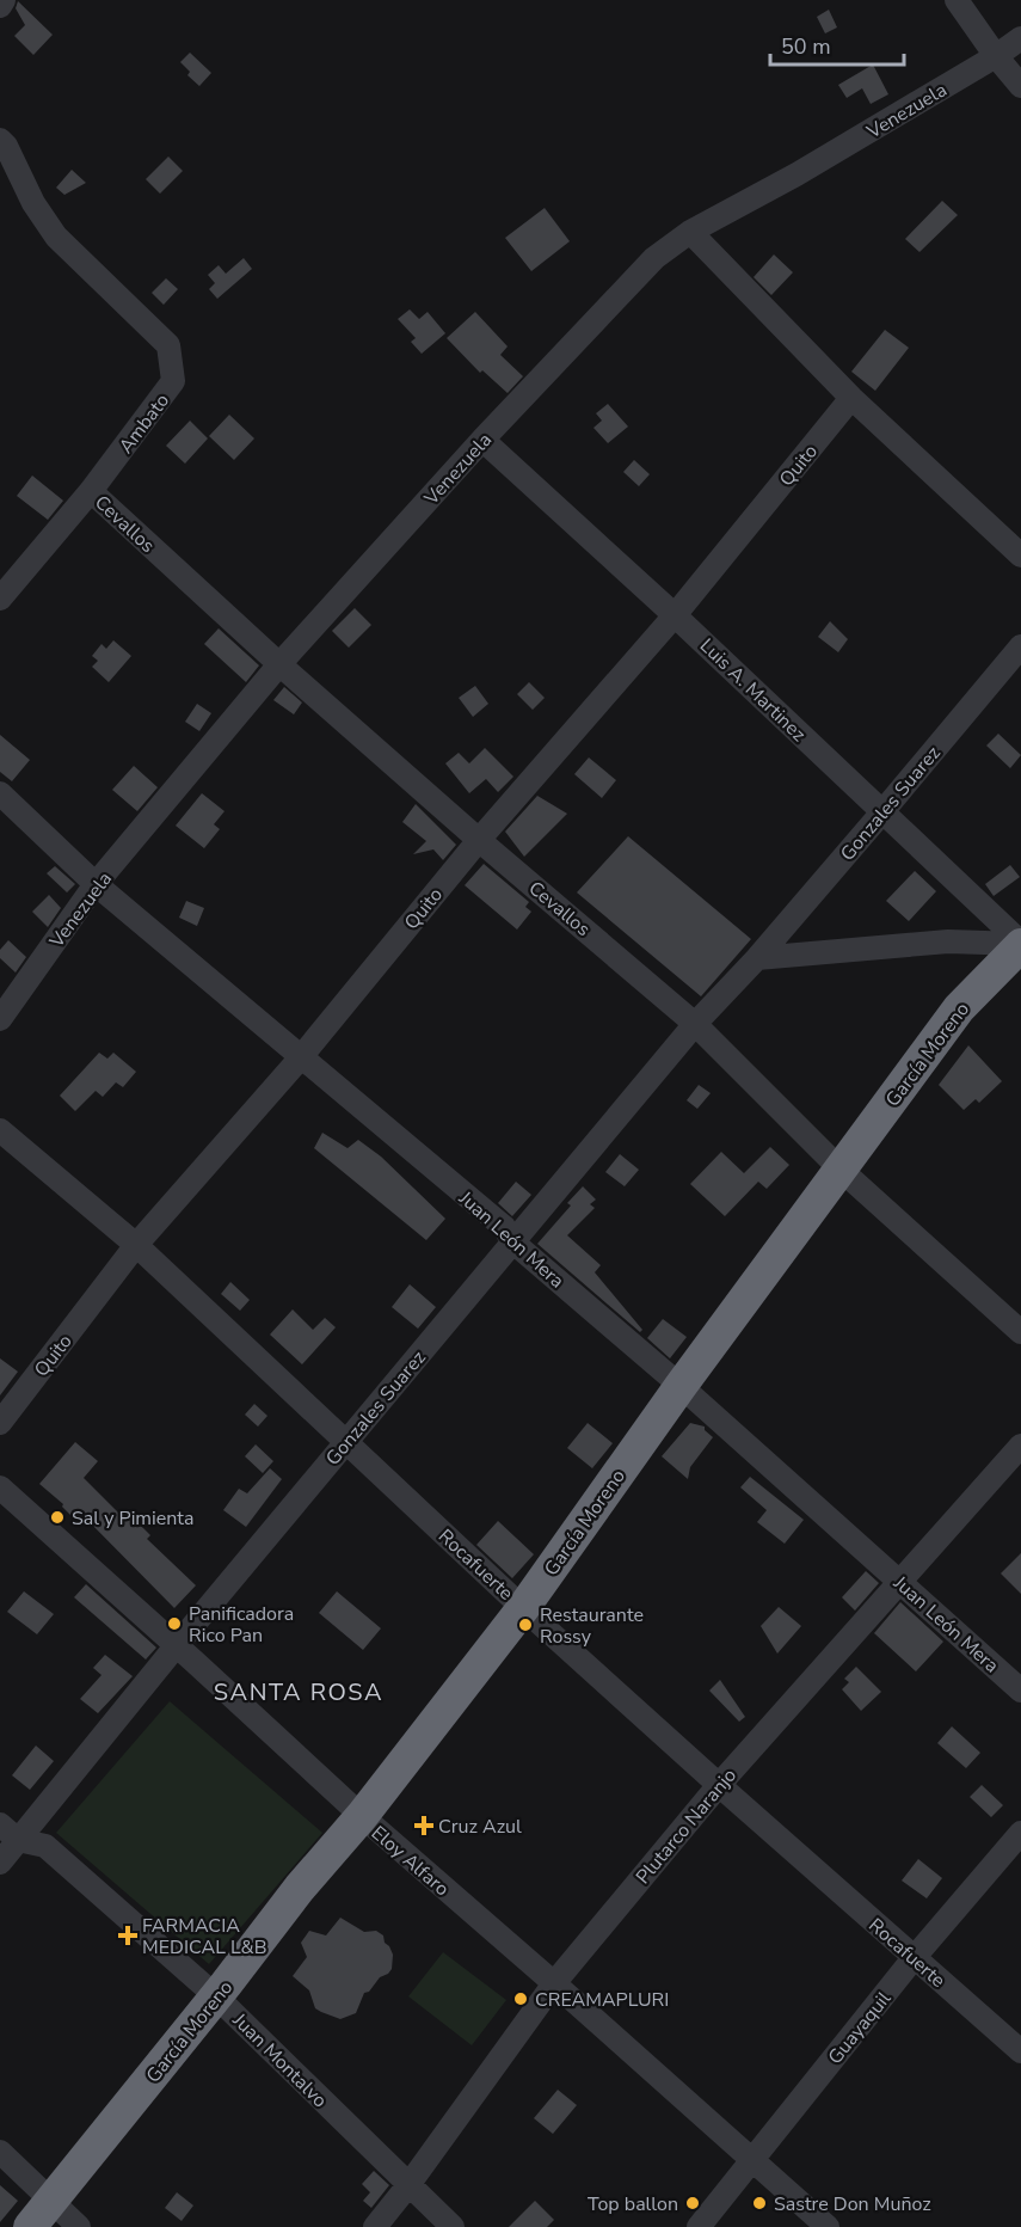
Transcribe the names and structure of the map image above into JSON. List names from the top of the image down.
{
  "streets": {
    "highway": ["García Moreno"],
    "street": [
      "Venezuela",
      "Ambato",
      "Quito",
      "Cevallos",
      "Luis A. Martinez",
      "Gonzales Suarez",
      "Juan León Mera",
      "Rocafuerte",
      "Plutarco Naranjo",
      "Eloy Alfaro",
      "Guayaquil",
      "Juan Montalvo"
    ]
  },
  "crossings": [
    ["Venezuela", "Cevallos"],
    ["Venezuela", "Luis A. Martinez"],
    ["Venezuela", "Juan León Mera"],
    ["Ambato", "Cevallos"],
    ["Quito", "Cevallos"],
    ["Quito", "Luis A. Martinez"],
    ["Quito", "Juan León Mera"],
    ["Quito", "Rocafuerte"],
    ["Cevallos", "Gonzales Suarez"],
    ["Cevallos", "García Moreno"],
    ["Luis A. Martinez", "Gonzales Suarez"],
    ["Luis A. Martinez", "García Moreno"],
    ["Gonzales Suarez", "Juan León Mera"],
    ["Gonzales Suarez", "Rocafuerte"],
    ["Gonzales Suarez", "Eloy Alfaro"],
    ["Gonzales Suarez", "Juan Montalvo"],
    ["García Moreno", "Juan León Mera"],
    ["García Moreno", "Rocafuerte"],
    ["García Moreno", "Eloy Alfaro"],
    ["García Moreno", "Juan Montalvo"],
    ["Juan León Mera", "Plutarco Naranjo"],
    ["Rocafuerte", "Plutarco Naranjo"],
    ["Rocafuerte", "Guayaquil"],
    ["Plutarco Naranjo", "Eloy Alfaro"],
    ["Plutarco Naranjo", "Juan Montalvo"],
    ["Eloy Alfaro", "Guayaquil"]
  ],
  "districts": ["SANTA ROSA"],
  "places": {
    "other": [
      "Sal y Pimienta",
      "Panificadora Rico Pan",
      "Restaurante Rossy",
      "CREAMAPLURI",
      "Top ballon",
      "Sastre Don Muñoz"
    ],
    "health": ["Cruz Azul", "FARMACIA MEDICAL L&B"]
  },
  "scale_bar": "50 m"
}
